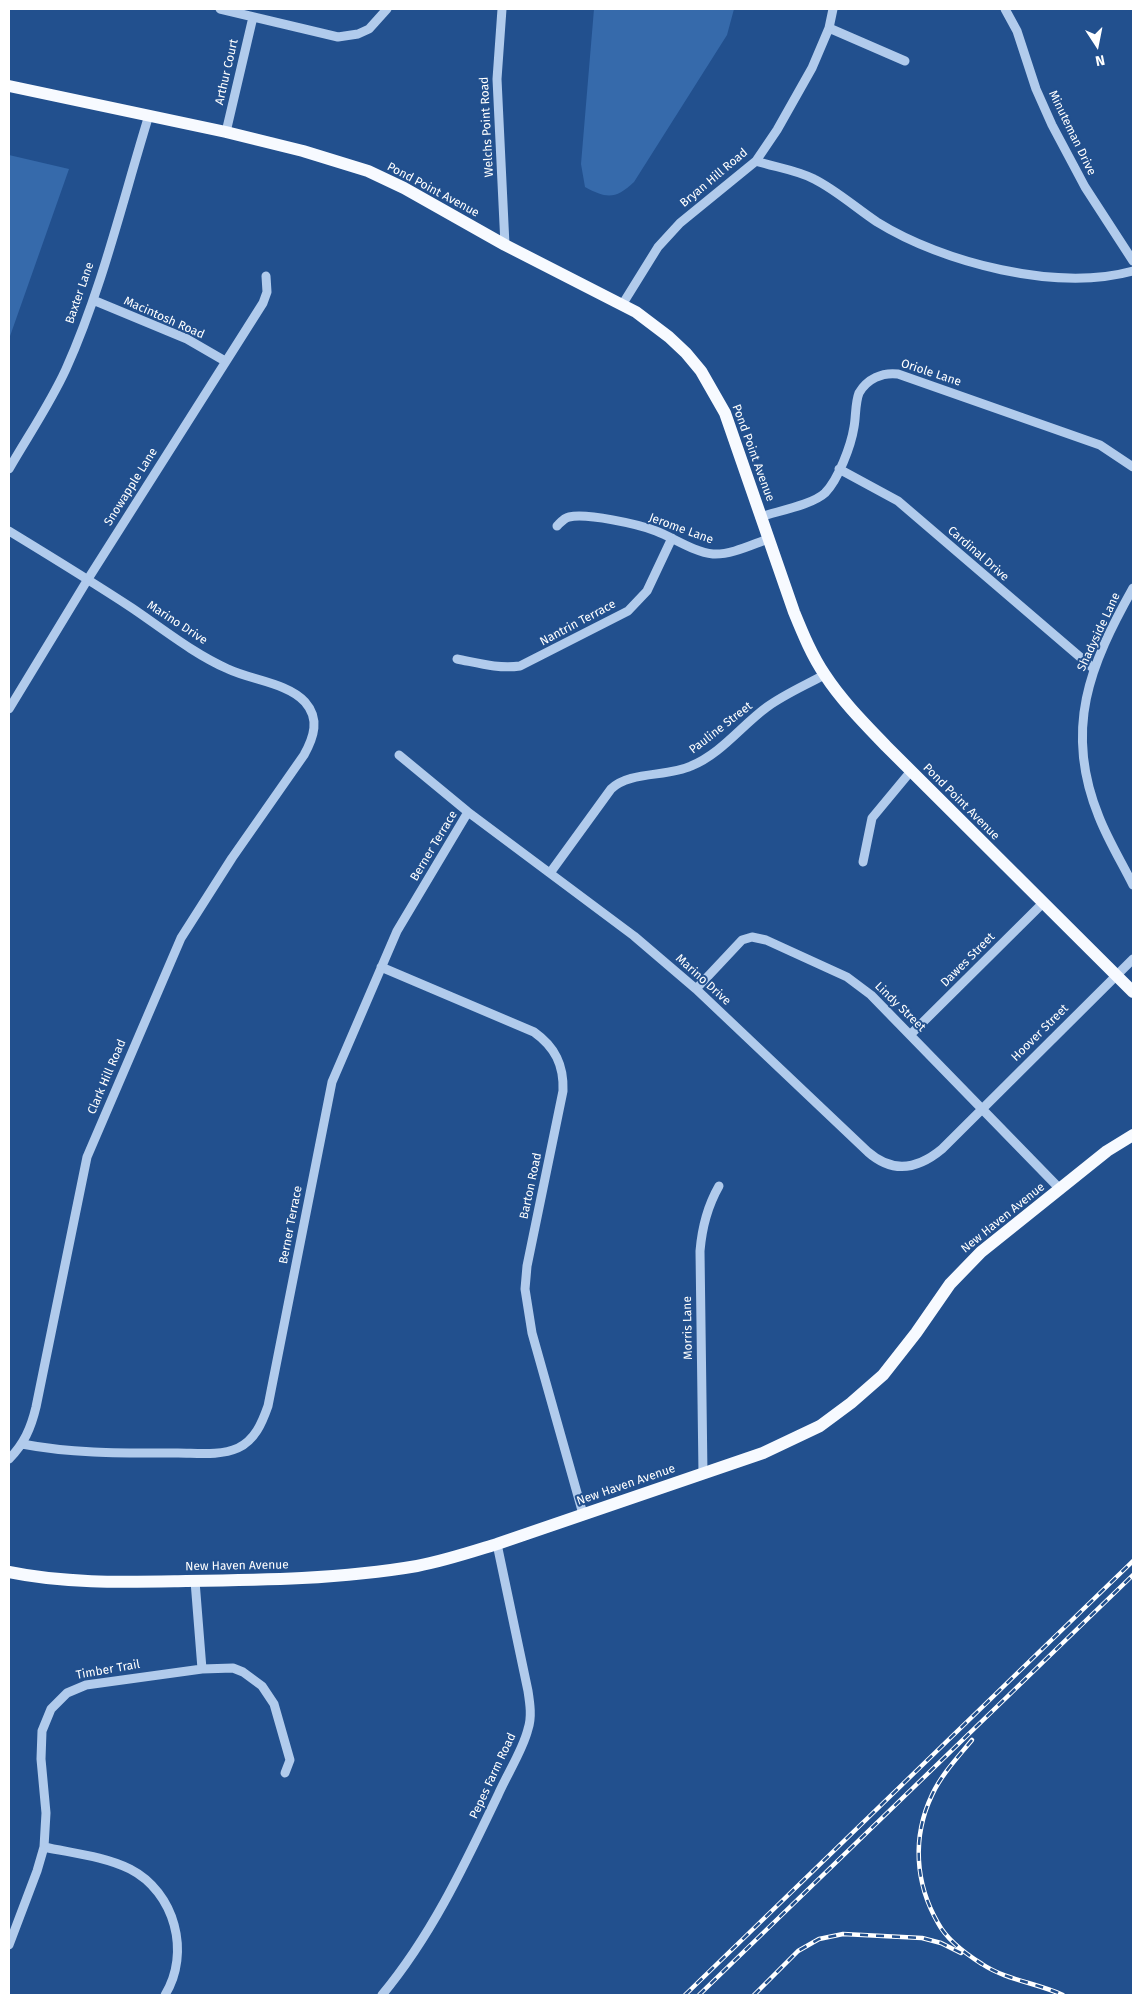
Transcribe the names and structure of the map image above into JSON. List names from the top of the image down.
{
  "streets": {
    "main road": ["Pond Point Avenue", "New Haven Avenue"],
    "street": [
      "Arthur Court",
      "Welchs Point Road",
      "Minuteman Drive",
      "Bryan Hill Road",
      "Baxter Lane",
      "Macintosh Road",
      "Oriole Lane",
      "Snowapple Lane",
      "Jerome Lane",
      "Cardinal Drive",
      "Marino Drive",
      "Nantrin Terrace",
      "Shadyside Lane",
      "Pauline Street",
      "Berner Terrace",
      "Dawes Street",
      "Lindy Street",
      "Hoover Street",
      "Clark Hill Road",
      "Barton Road",
      "Morris Lane",
      "Timber Trail",
      "Pepes Farm Road"
    ]
  },
  "crossings": [
    ["Arthur Court", "Pond Point Avenue"],
    ["Welchs Point Road", "Pond Point Avenue"],
    ["Bryan Hill Road", "Pond Point Avenue"],
    ["Pond Point Avenue", "Baxter Lane"],
    ["Pond Point Avenue", "Oriole Lane"],
    ["Pond Point Avenue", "Jerome Lane"],
    ["Pond Point Avenue", "Pauline Street"],
    ["Pond Point Avenue", "Dawes Street"],
    ["Pond Point Avenue", "Hoover Street"],
    ["Baxter Lane", "Macintosh Road"],
    ["Macintosh Road", "Snowapple Lane"],
    ["Oriole Lane", "Cardinal Drive"],
    ["Snowapple Lane", "Marino Drive"],
    ["Jerome Lane", "Nantrin Terrace"],
    ["Cardinal Drive", "Shadyside Lane"],
    ["Marino Drive", "Pauline Street"],
    ["Marino Drive", "Berner Terrace"],
    ["Marino Drive", "Lindy Street"],
    ["Marino Drive", "Hoover Street"],
    ["Marino Drive", "Clark Hill Road"],
    ["Berner Terrace", "Clark Hill Road"],
    ["Berner Terrace", "Barton Road"],
    ["Dawes Street", "Lindy Street"],
    ["Lindy Street", "Hoover Street"],
    ["Lindy Street", "New Haven Avenue"],
    ["Barton Road", "New Haven Avenue"],
    ["New Haven Avenue", "Morris Lane"],
    ["New Haven Avenue", "Pepes Farm Road"]
  ],
  "north": "bottom"
}
